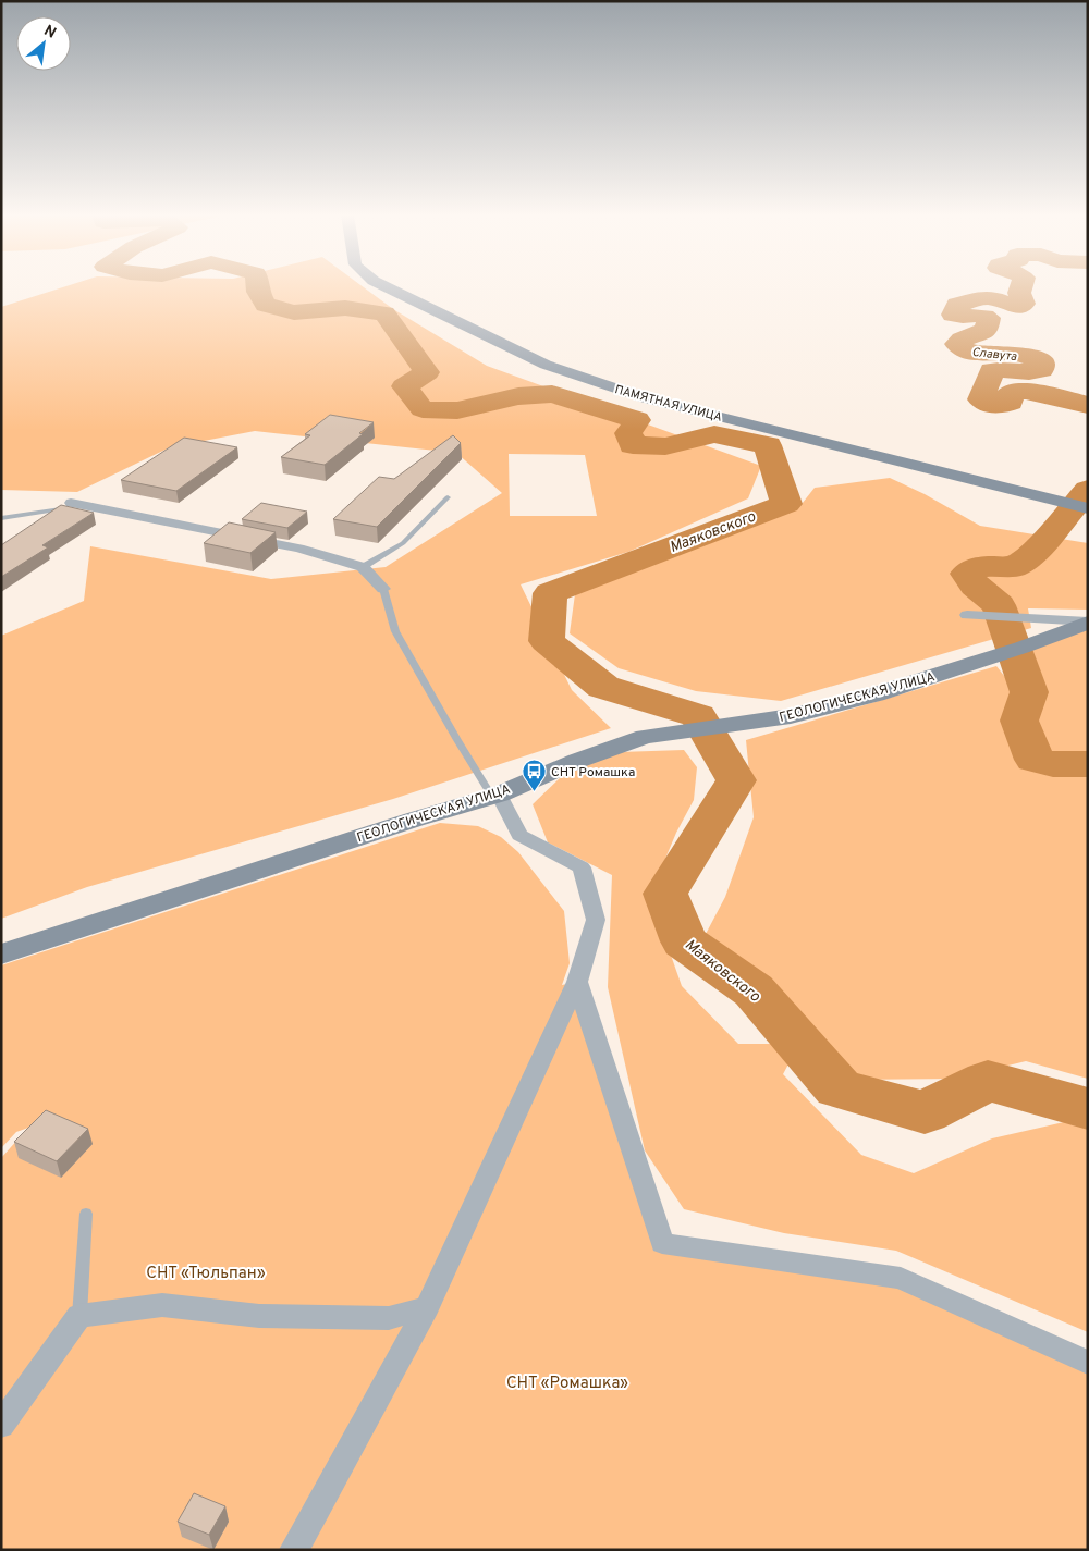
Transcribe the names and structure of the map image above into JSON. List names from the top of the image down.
{
  "streets": {
    "street": ["ПАМЯТНАЯ УЛИЦА", "ГЕОЛОГИЧЕСКАЯ УЛИЦА"]
  },
  "water": ["Славута", "Маяковского"],
  "parks": ["СНТ «Тюльпан»", "СНТ «Ромашка»"],
  "places": {
    "bus stop": ["СНТ Ромашка"]
  },
  "north": "top right"
}
